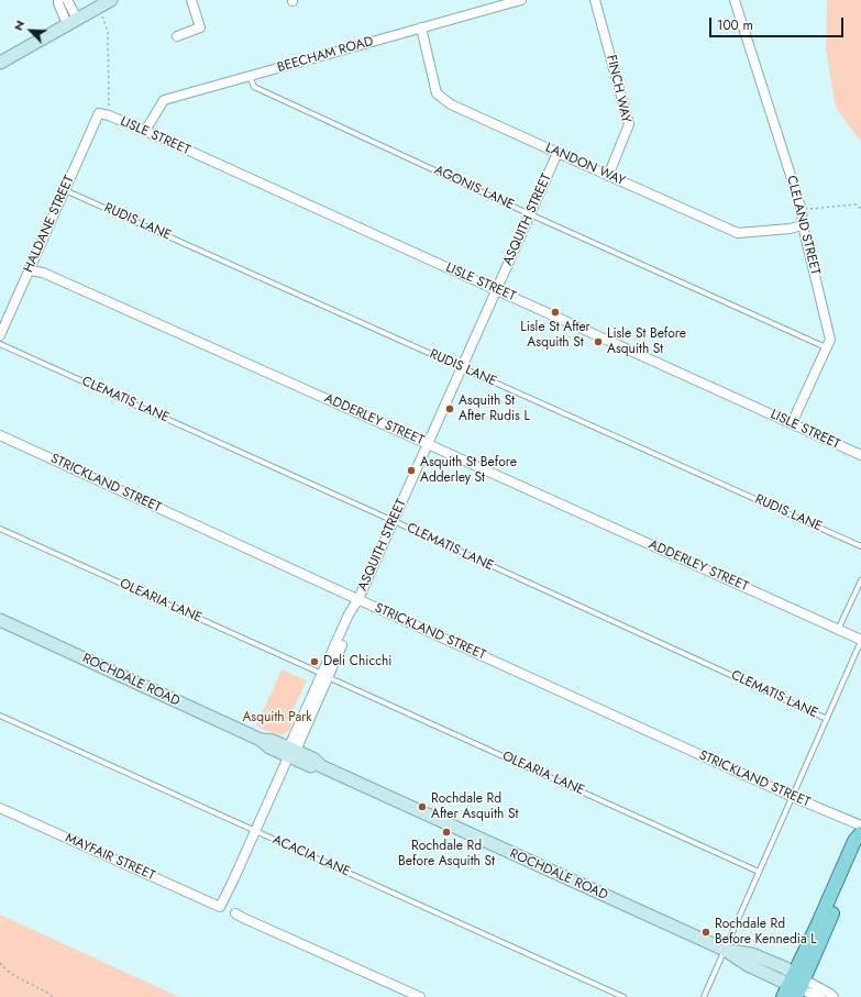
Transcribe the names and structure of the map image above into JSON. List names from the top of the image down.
{
  "streets": {
    "main road": ["ROCHDALE ROAD"],
    "street": [
      "BEECHAM ROAD",
      "FINCH WAY",
      "LISLE STREET",
      "LANDON WAY",
      "ASQUITH STREET",
      "HALDANE STREET",
      "CLELAND STREET",
      "ADDERLEY STREET",
      "STRICKLAND STREET",
      "MAYFAIR STREET"
    ],
    "lane": [
      "AGONIS LANE",
      "RUDIS LANE",
      "CLEMATIS LANE",
      "OLEARIA LANE",
      "ACACIA LANE"
    ]
  },
  "crossings": [
    ["BEECHAM ROAD", "LISLE STREET"],
    ["BEECHAM ROAD", "LANDON WAY"],
    ["BEECHAM ROAD", "AGONIS LANE"],
    ["FINCH WAY", "LANDON WAY"],
    ["LISLE STREET", "ASQUITH STREET"],
    ["LISLE STREET", "HALDANE STREET"],
    ["LISLE STREET", "CLELAND STREET"],
    ["LANDON WAY", "ASQUITH STREET"],
    ["LANDON WAY", "CLELAND STREET"],
    ["AGONIS LANE", "ASQUITH STREET"],
    ["AGONIS LANE", "CLELAND STREET"],
    ["ASQUITH STREET", "RUDIS LANE"],
    ["ASQUITH STREET", "CLEMATIS LANE"],
    ["ASQUITH STREET", "ADDERLEY STREET"],
    ["ASQUITH STREET", "STRICKLAND STREET"],
    ["ASQUITH STREET", "OLEARIA LANE"],
    ["ASQUITH STREET", "ROCHDALE ROAD"],
    ["ASQUITH STREET", "ACACIA LANE"],
    ["ASQUITH STREET", "MAYFAIR STREET"],
    ["RUDIS LANE", "HALDANE STREET"],
    ["HALDANE STREET", "ADDERLEY STREET"]
  ],
  "parks": ["Asquith Park"],
  "places": [
    "Lisle St After Asquith St",
    "Lisle St Before Asquith St",
    "Asquith St After Rudis L",
    "Asquith St Before Adderley St",
    "Deli Chicchi",
    "Rochdale Rd After Asquith St",
    "Rochdale Rd Before Asquith St",
    "Rochdale Rd Before Kennedia L"
  ],
  "scale_bar": "100 m",
  "north": "top left"
}
